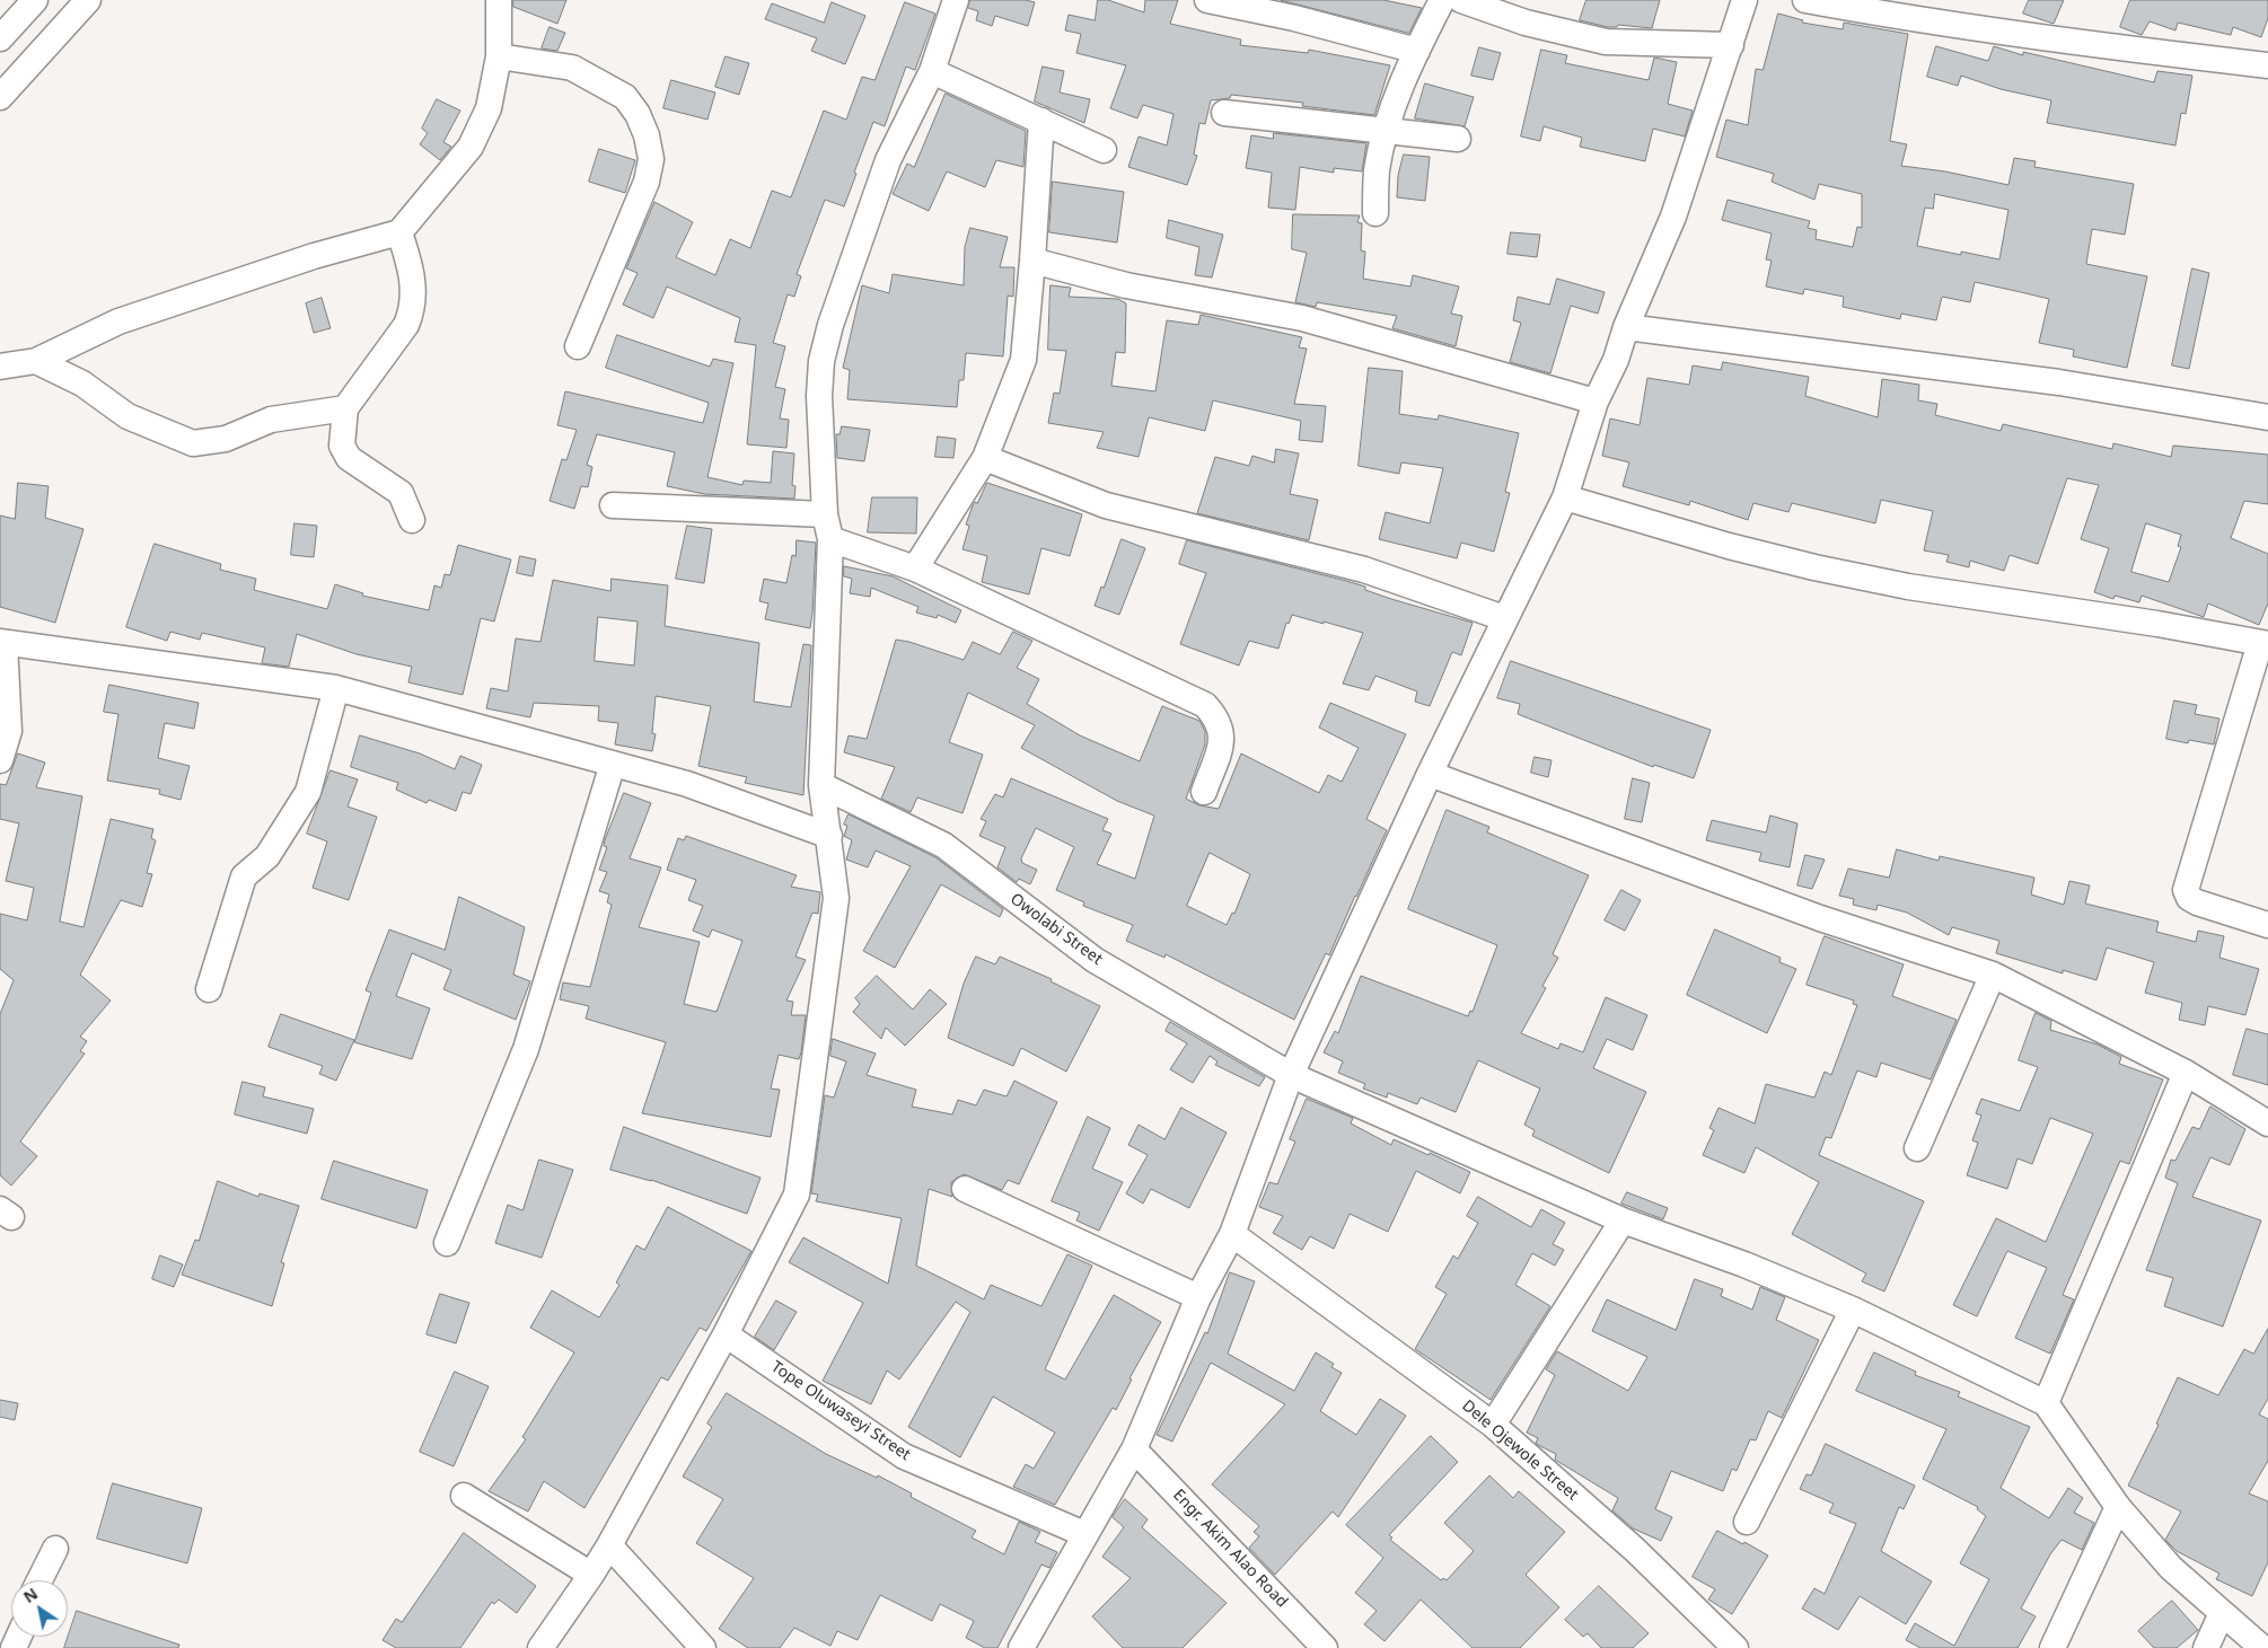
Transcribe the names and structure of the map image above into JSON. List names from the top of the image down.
{
  "streets": {
    "street": [
      "Owolabi Street",
      "Tope Oluwaseyi Street",
      "Dele Ojewole Street",
      "Engr. Akim Alao Road"
    ]
  },
  "north": "top left"
}
